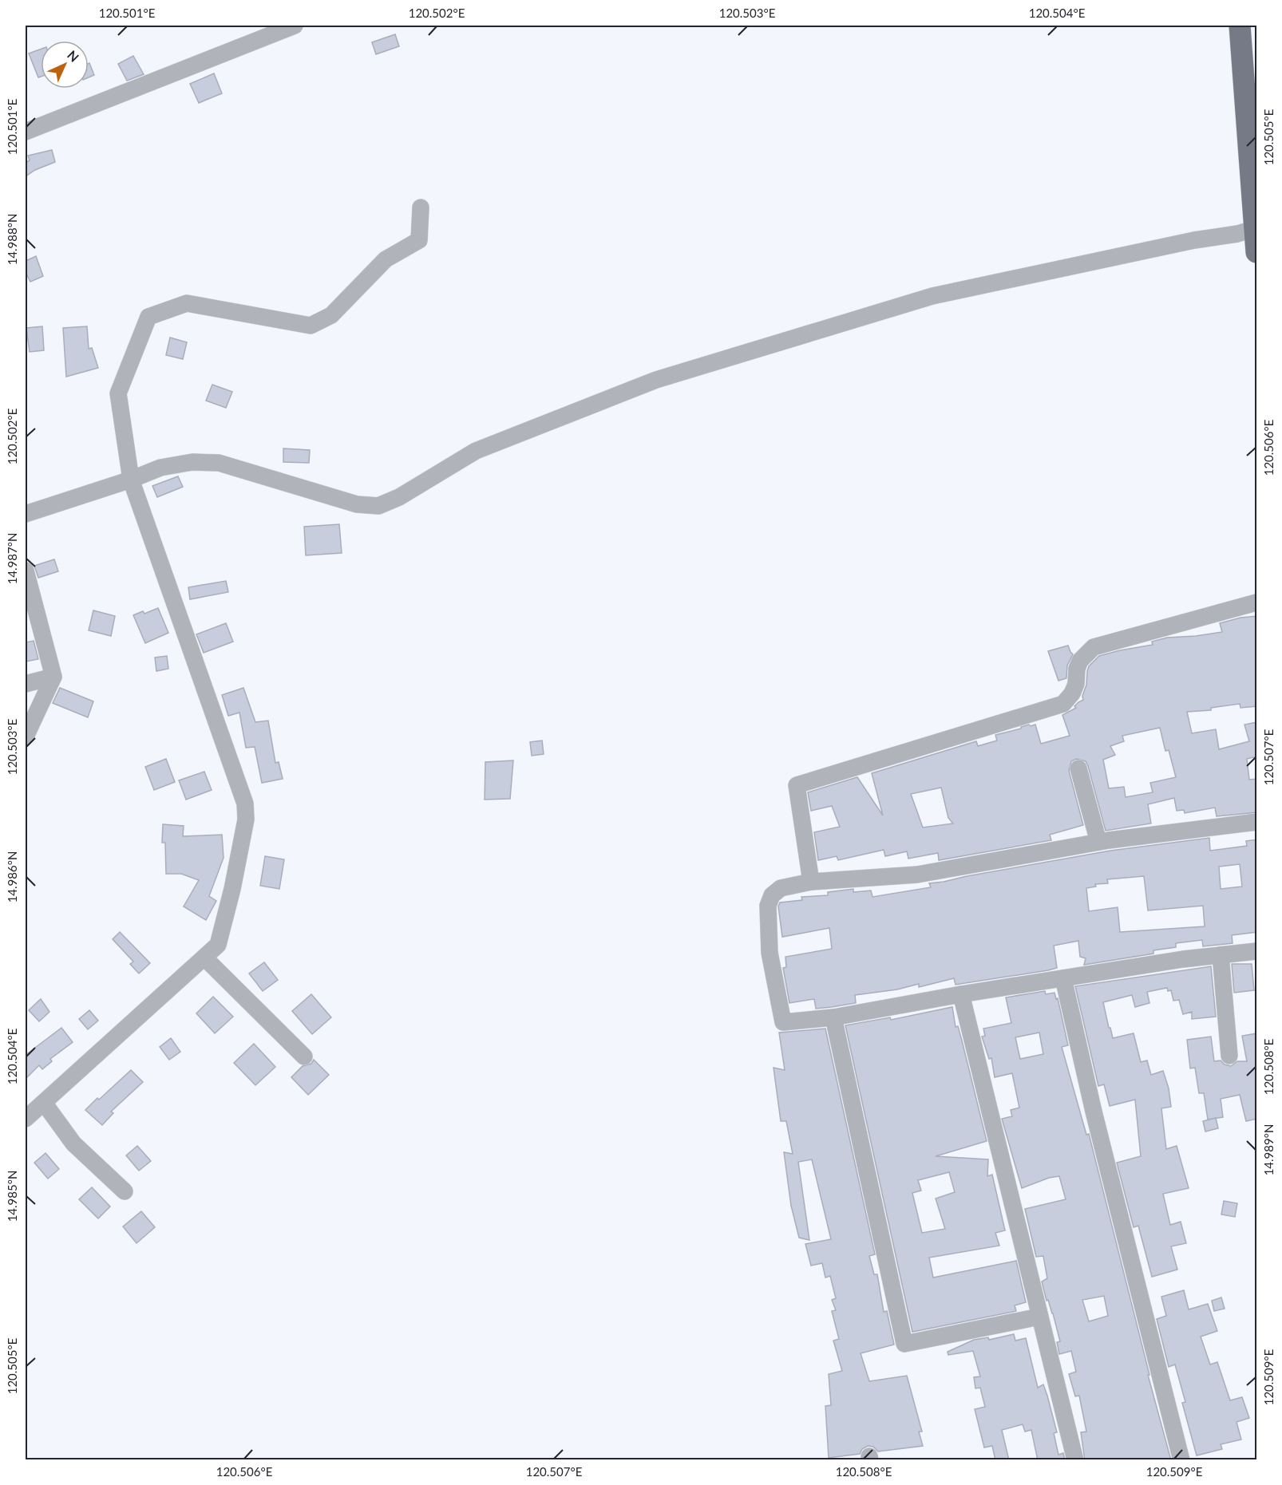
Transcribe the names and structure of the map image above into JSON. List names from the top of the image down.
{
  "north": "top right",
  "coordinates": [
    "120.501°E",
    "120.502°E",
    "120.503°E",
    "120.504°E",
    "120.505°E",
    "14.988°N",
    "120.506°E",
    "14.987°N",
    "120.507°E",
    "14.986°N",
    "120.508°E",
    "14.989°N",
    "14.985°N",
    "120.509°E"
  ]
}
